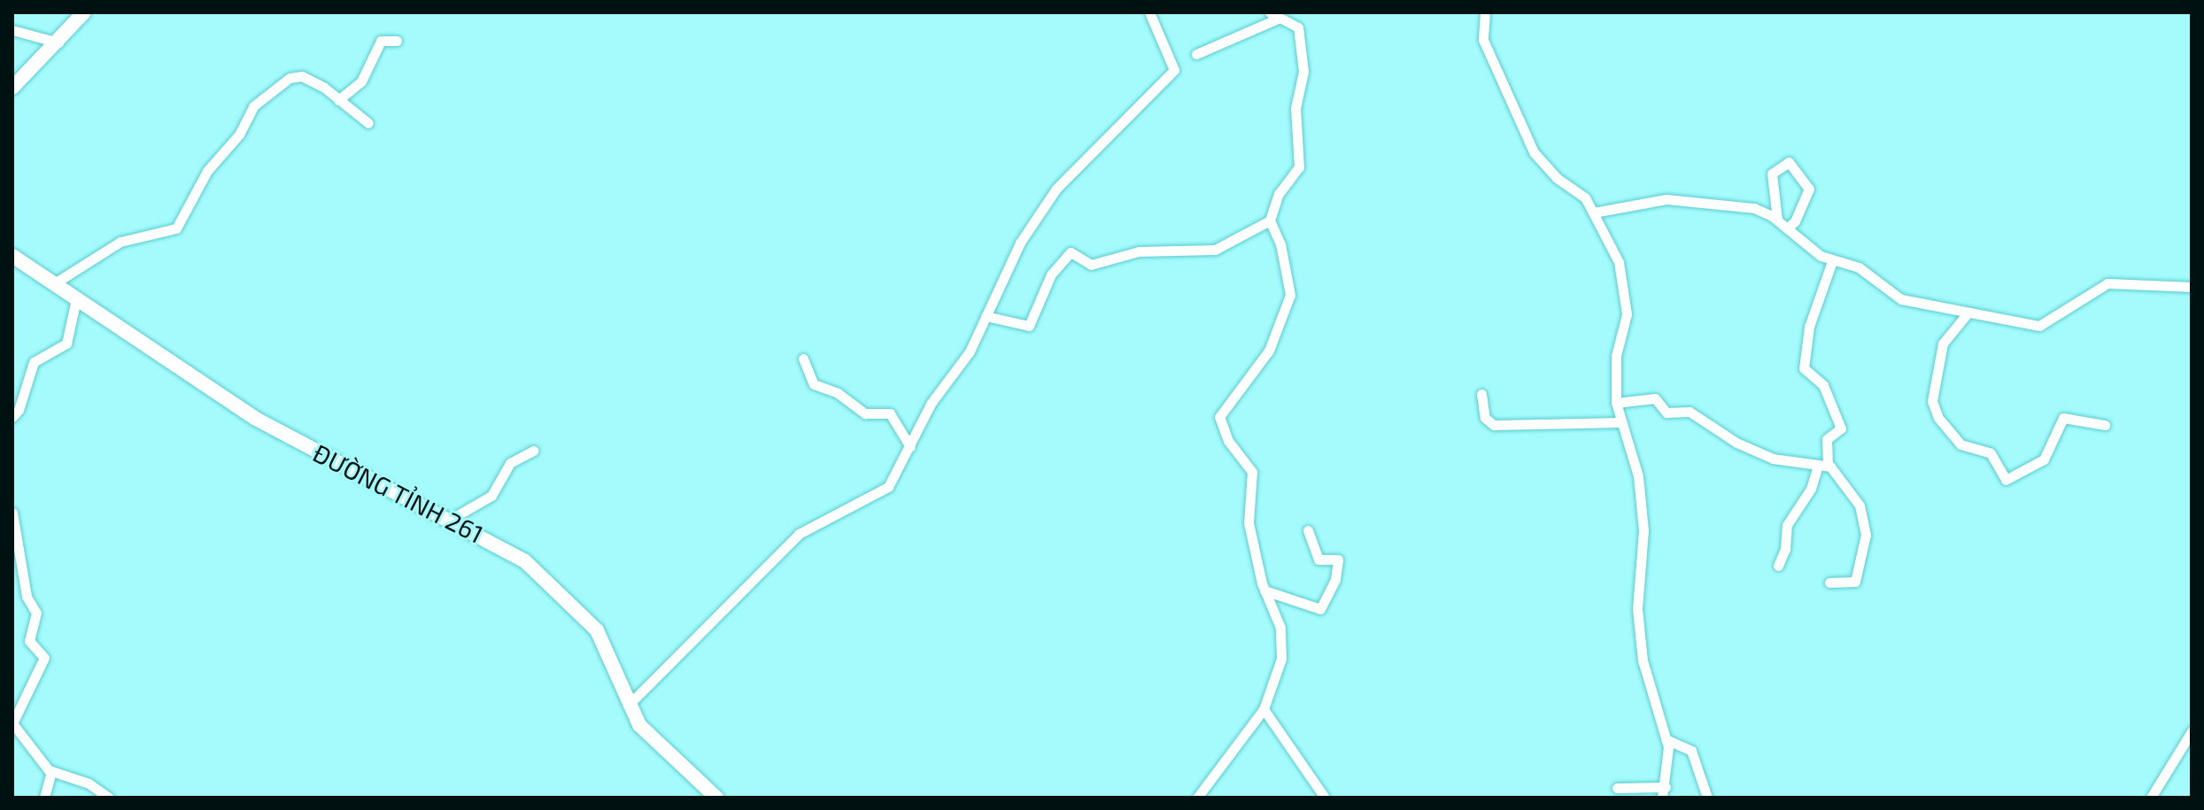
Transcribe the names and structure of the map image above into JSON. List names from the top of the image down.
{
  "streets": {
    "main road": ["ĐƯỜNG TỈNH 261"]
  }
}
